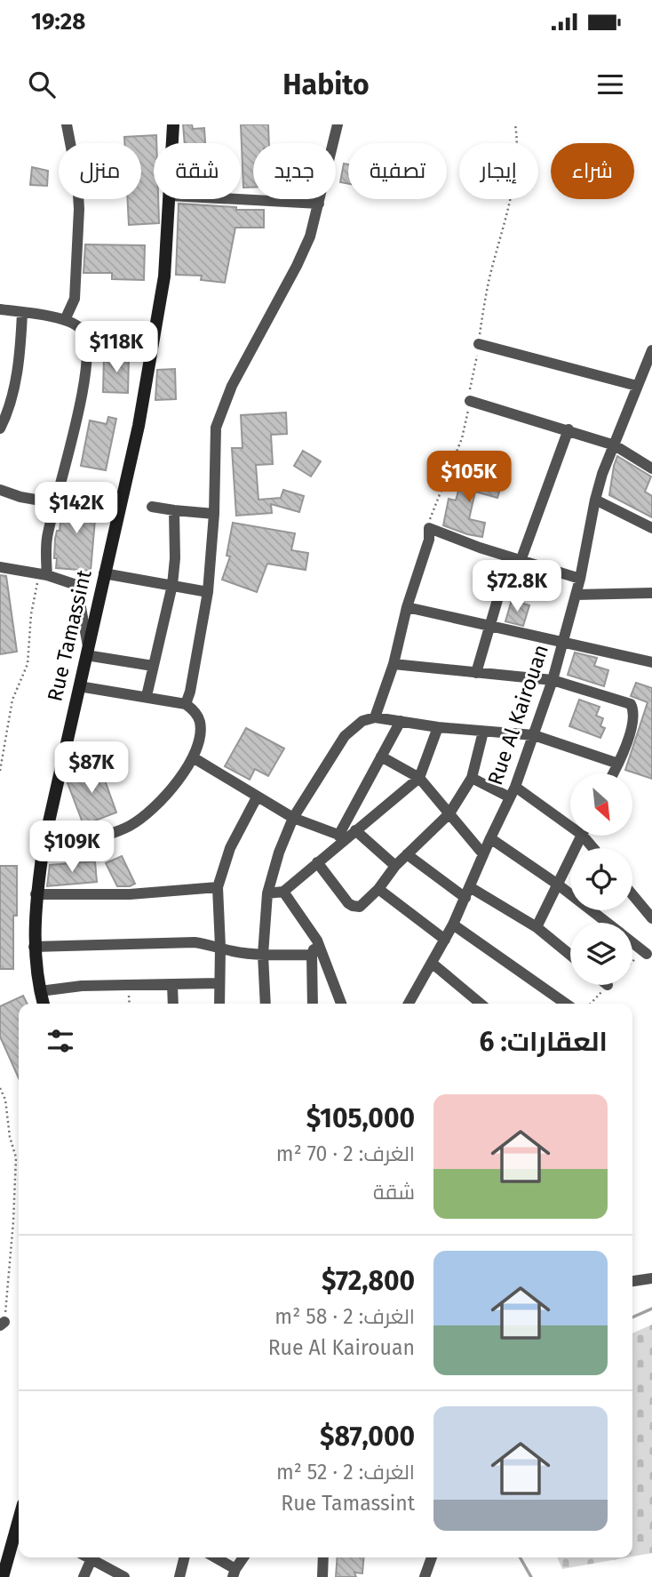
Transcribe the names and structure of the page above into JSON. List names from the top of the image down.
{
  "streets": {
    "main road": ["Rue Tamassint"],
    "street": ["Rue Al Kairouan"]
  },
  "north": "bottom right",
  "page": {
    "status": "19:28",
    "header": "Habito",
    "chip": [
      "شراء",
      "إيجار",
      "تصفية",
      "جديد",
      "شقة",
      "منزل"
    ],
    "price": [
      "$118K",
      "$105K",
      "$142K",
      "$72.8K",
      "$87K",
      "$109K"
    ],
    "heading": "العقارات: 6",
    "list": [
      {
        "name": "$105,000",
        "note": "الغرف: 2 · 70 m² · شقة"
      },
      {
        "name": "$72,800",
        "note": "الغرف: 2 · 58 m² · Rue Al Kairouan"
      },
      {
        "name": "$87,000",
        "note": "الغرف: 2 · 52 m² · Rue Tamassint"
      }
    ]
  }
}
